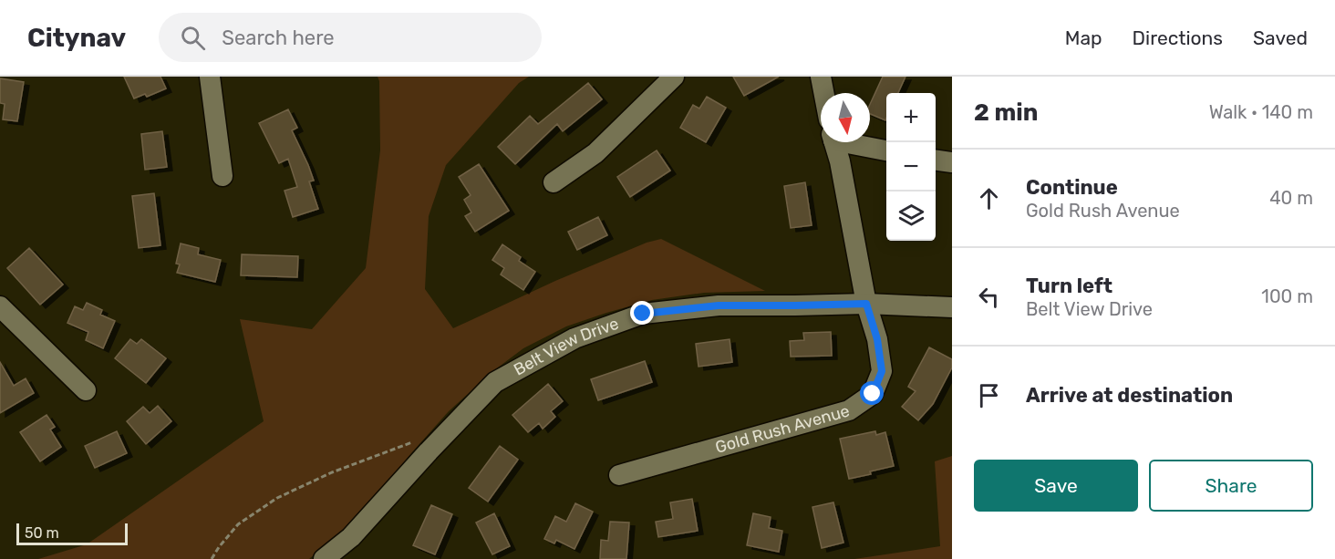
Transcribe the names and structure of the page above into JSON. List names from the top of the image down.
{
  "streets": {
    "street": ["Belt View Drive", "Gold Rush Avenue"]
  },
  "crossings": [
    ["Belt View Drive", "Gold Rush Avenue"]
  ],
  "scale_bar": "50 m",
  "north": "bottom",
  "page": {
    "header": "Citynav",
    "search": "Search here",
    "nav": ["Map", "Directions", "Saved"],
    "heading": ["2 min", "Walk · 140 m"],
    "map_buttons": ["+", "−"],
    "list": [
      ["Continue", "Gold Rush Avenue", "40 m"],
      ["Turn left", "Belt View Drive", "100 m"],
      "Arrive at destination"
    ],
    "buttons": ["Save", "Share"],
    "scale": "50 m"
  }
}
